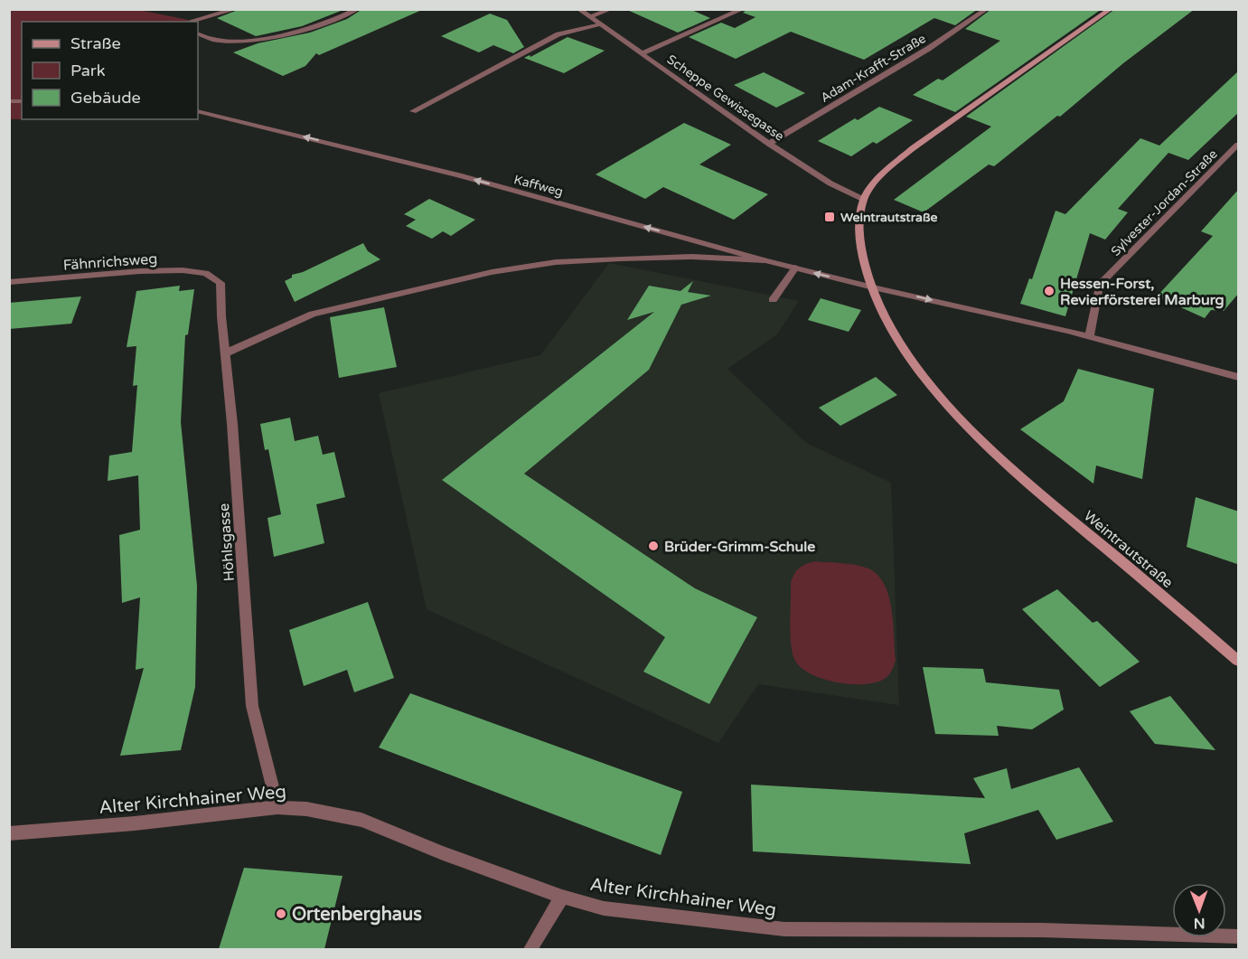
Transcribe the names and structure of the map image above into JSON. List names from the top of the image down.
{
  "streets": {
    "main road": ["Weintrautstraße"],
    "street": [
      "Adam-Krafft-Straße",
      "Scheppe Gewissegasse",
      "Kaffweg",
      "Sylvester-Jordan-Straße",
      "Fähnrichsweg",
      "Höhlsgasse",
      "Alter Kirchhainer Weg"
    ]
  },
  "crossings": [
    ["Adam-Krafft-Straße", "Scheppe Gewissegasse"],
    ["Scheppe Gewissegasse", "Weintrautstraße"],
    ["Kaffweg", "Sylvester-Jordan-Straße"],
    ["Kaffweg", "Weintrautstraße"],
    ["Fähnrichsweg", "Höhlsgasse"],
    ["Höhlsgasse", "Alter Kirchhainer Weg"]
  ],
  "places": {
    "transit": ["Weintrautstraße"],
    "other": ["Hessen-Forst, Revierförsterei Marburg", "Brüder-Grimm-Schule", "Ortenberghaus"]
  },
  "legend": ["Straße", "Park", "Gebäude"],
  "north": "bottom"
}
